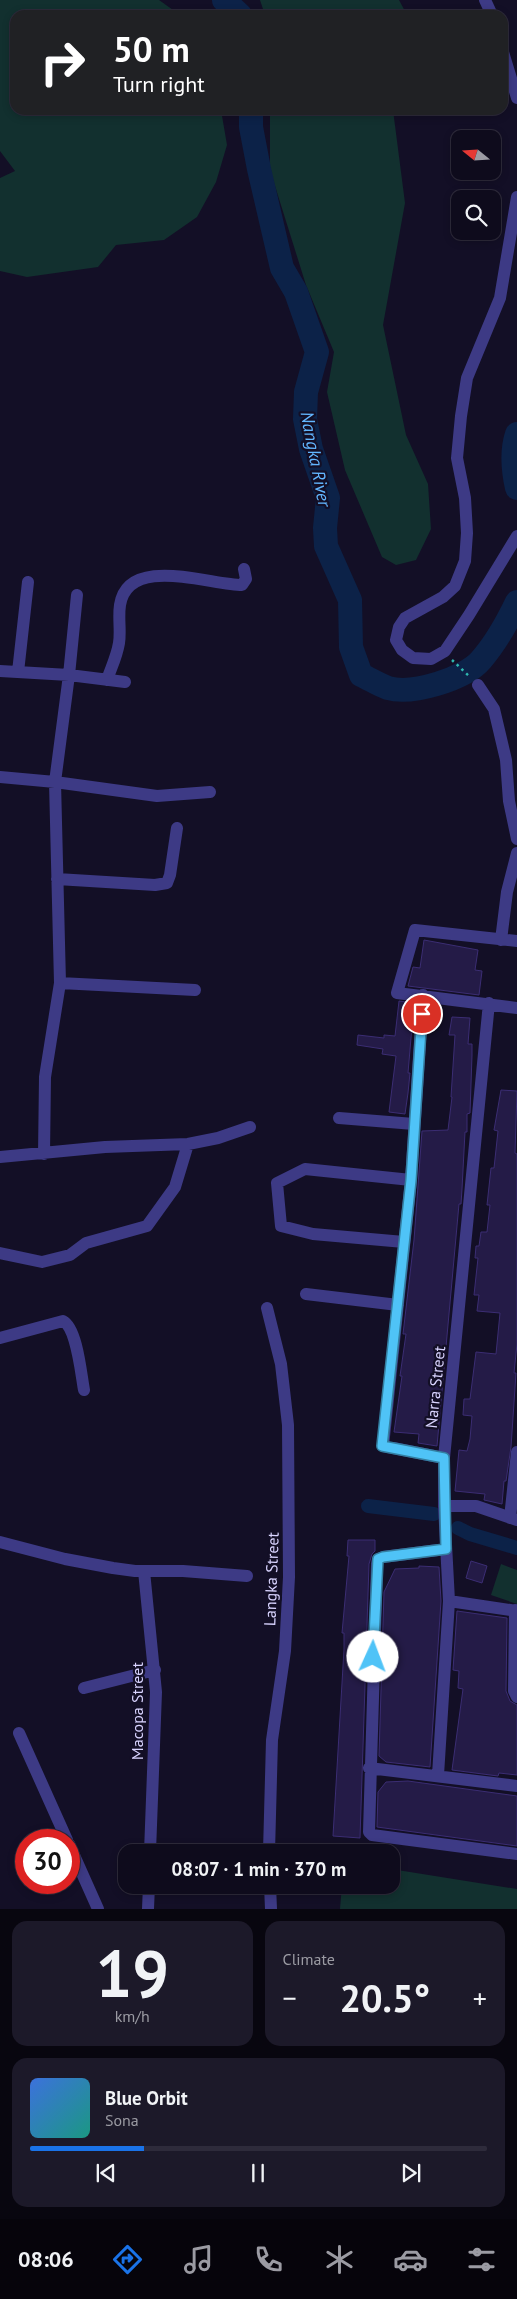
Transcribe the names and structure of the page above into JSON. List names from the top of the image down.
{
  "streets": {
    "street": ["Narra Street", "Langka Street", "Macopa Street"]
  },
  "water": ["Nangka River"],
  "north": "left",
  "page": {
    "turn": ["50 m", "Turn right"],
    "limit": "30",
    "trip": "08:07 · 1 min · 370 m",
    "tile": [
      ["19", "km/h"],
      "Climate"
    ],
    "heat": ["−", "20.5°", "+"],
    "song": ["Blue Orbit", "Sona"],
    "tabs": "08:06"
  }
}
